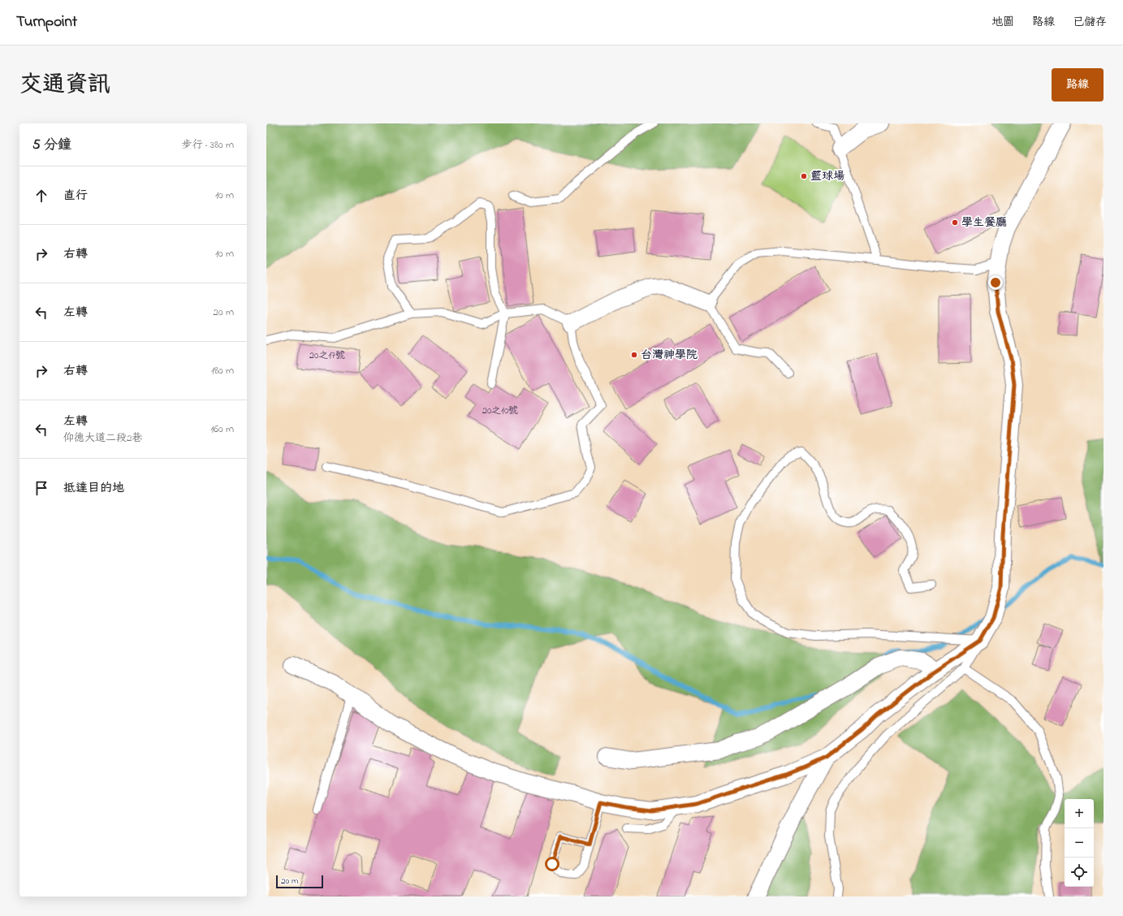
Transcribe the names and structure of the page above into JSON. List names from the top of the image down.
{
  "places": ["籃球場", "學生餐廳", "台灣神學院"],
  "house_numbers": ["20之17號", "20之10號"],
  "scale_bar": "20 m",
  "page": {
    "header": "Turnpoint",
    "nav": ["地圖", "路線", "已儲存"],
    "title": "交通資訊",
    "buttons": "路線",
    "heading": ["5 分鐘", "步行 · 380 m"],
    "list": [
      ["直行", "10 m"],
      ["右轉", "10 m"],
      ["左轉", "20 m"],
      ["右轉", "180 m"],
      ["左轉", "仰德大道二段2巷", "160 m"],
      "抵達目的地"
    ],
    "map_buttons": ["+", "−"],
    "scale": "20 m"
  }
}
